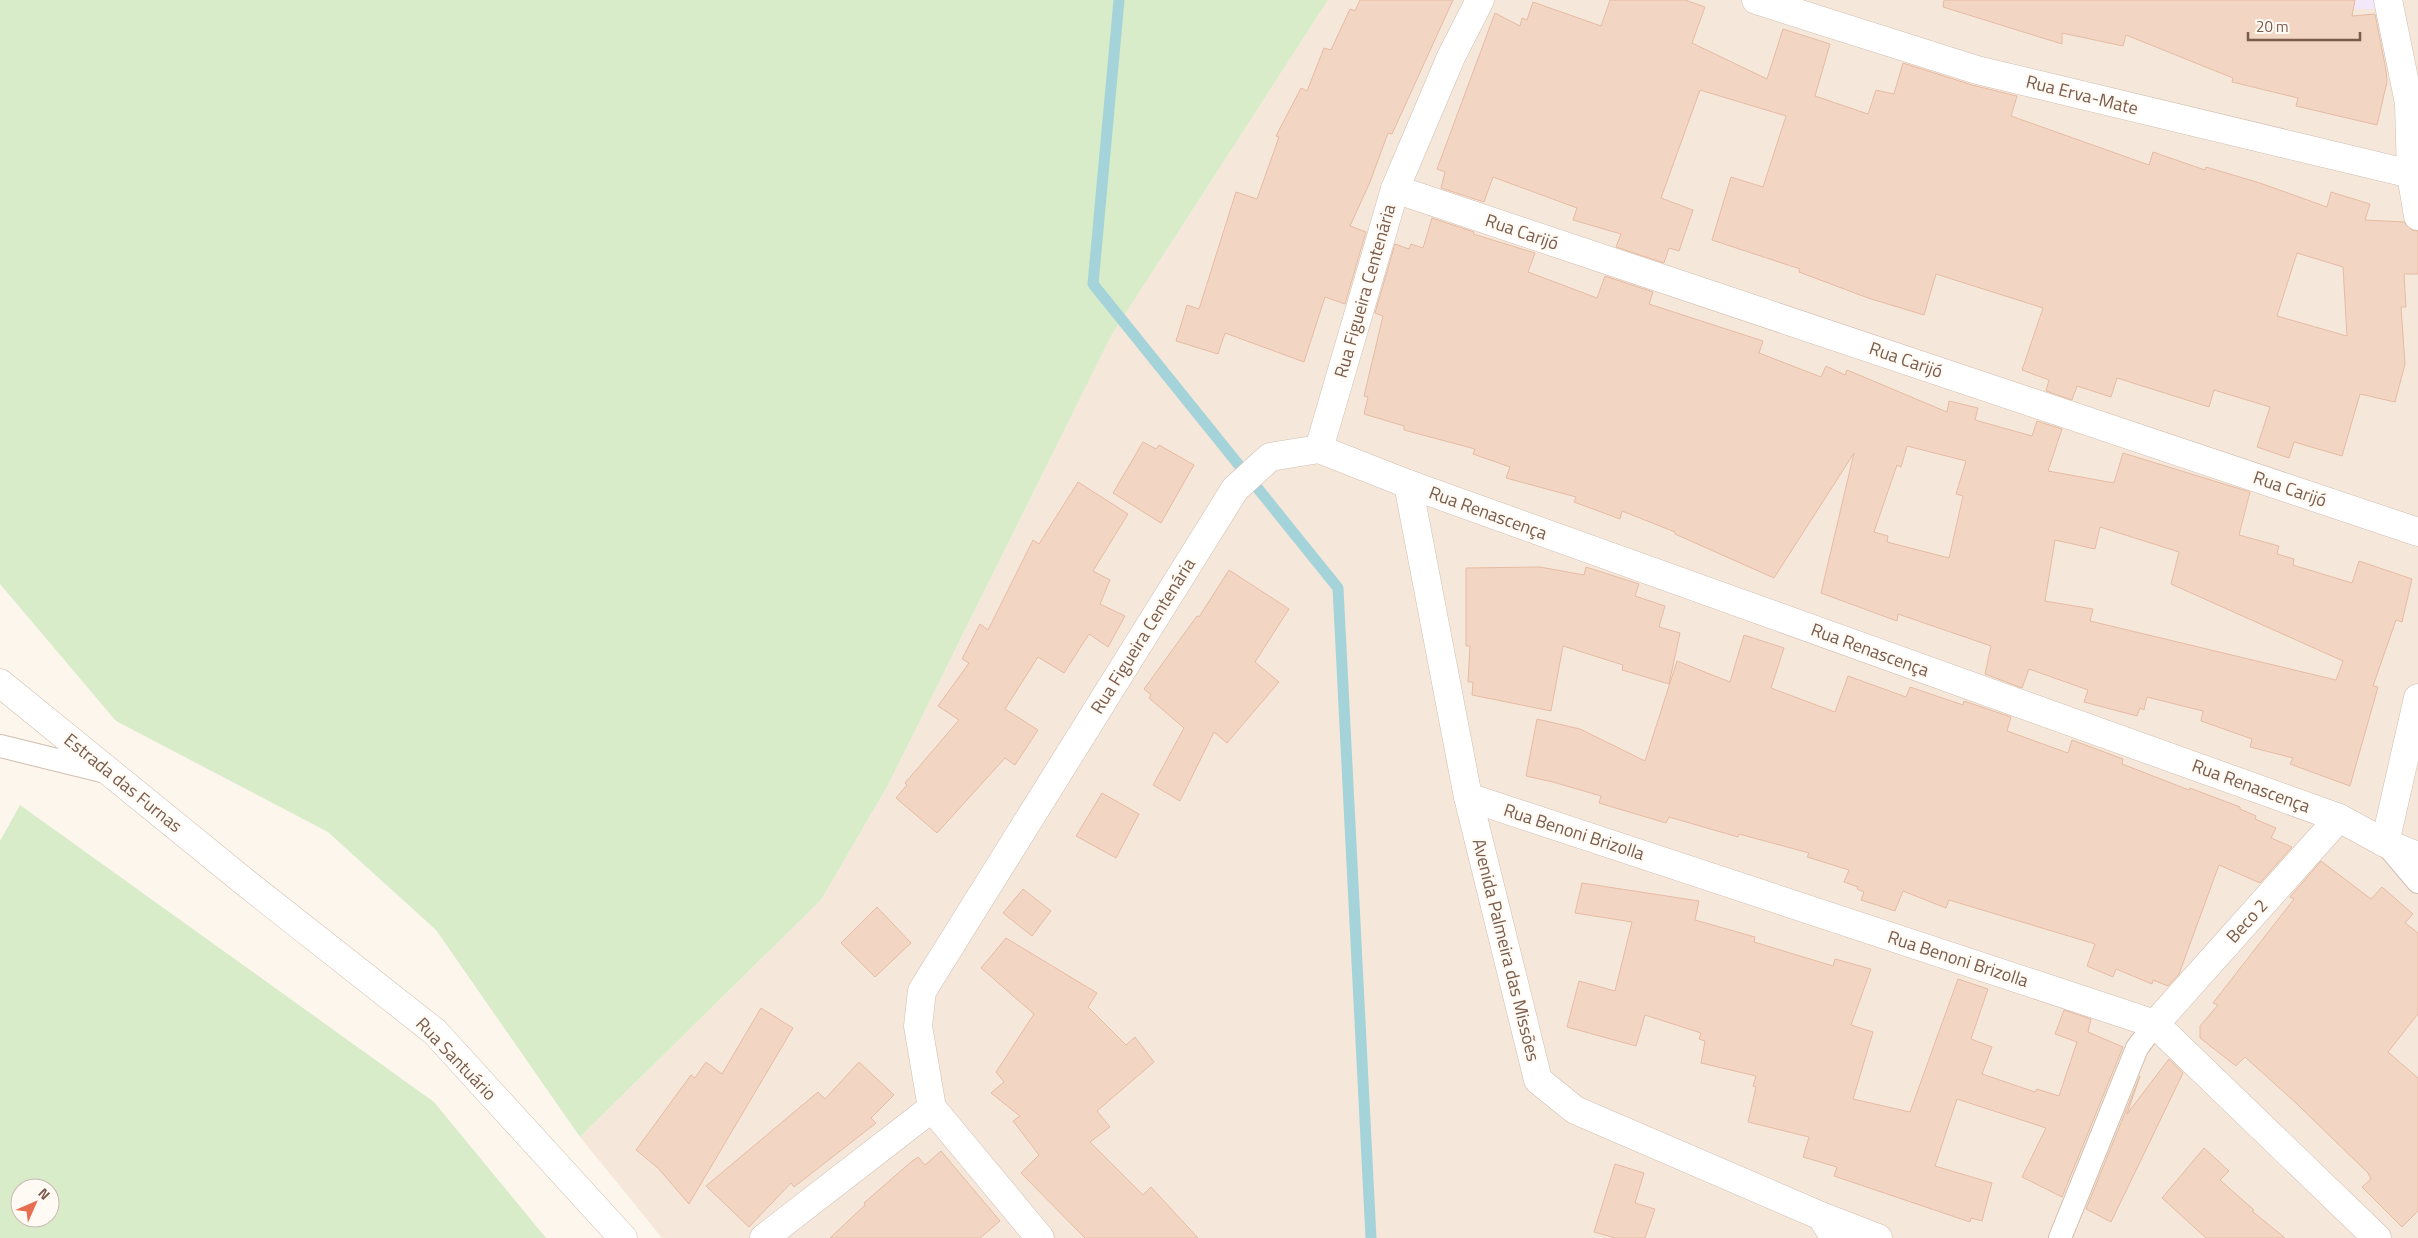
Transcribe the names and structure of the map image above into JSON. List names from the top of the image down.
{
  "streets": {
    "street": [
      "Rua Erva-Mate",
      "Rua Carijó",
      "Rua Figueira Centenária",
      "Rua Renascença",
      "Estrada das Furnas",
      "Rua Benoni Brizolla",
      "Beco 2",
      "Avenida Palmeira das Missões",
      "Rua Santuário"
    ]
  },
  "crossings": [
    ["Rua Carijó", "Rua Figueira Centenária"],
    ["Rua Figueira Centenária", "Rua Renascença"],
    ["Rua Renascença", "Beco 2"],
    ["Rua Renascença", "Avenida Palmeira das Missões"],
    ["Estrada das Furnas", "Rua Santuário"],
    ["Rua Benoni Brizolla", "Beco 2"],
    ["Rua Benoni Brizolla", "Avenida Palmeira das Missões"]
  ],
  "scale_bar": "20 m",
  "north": "top right"
}
